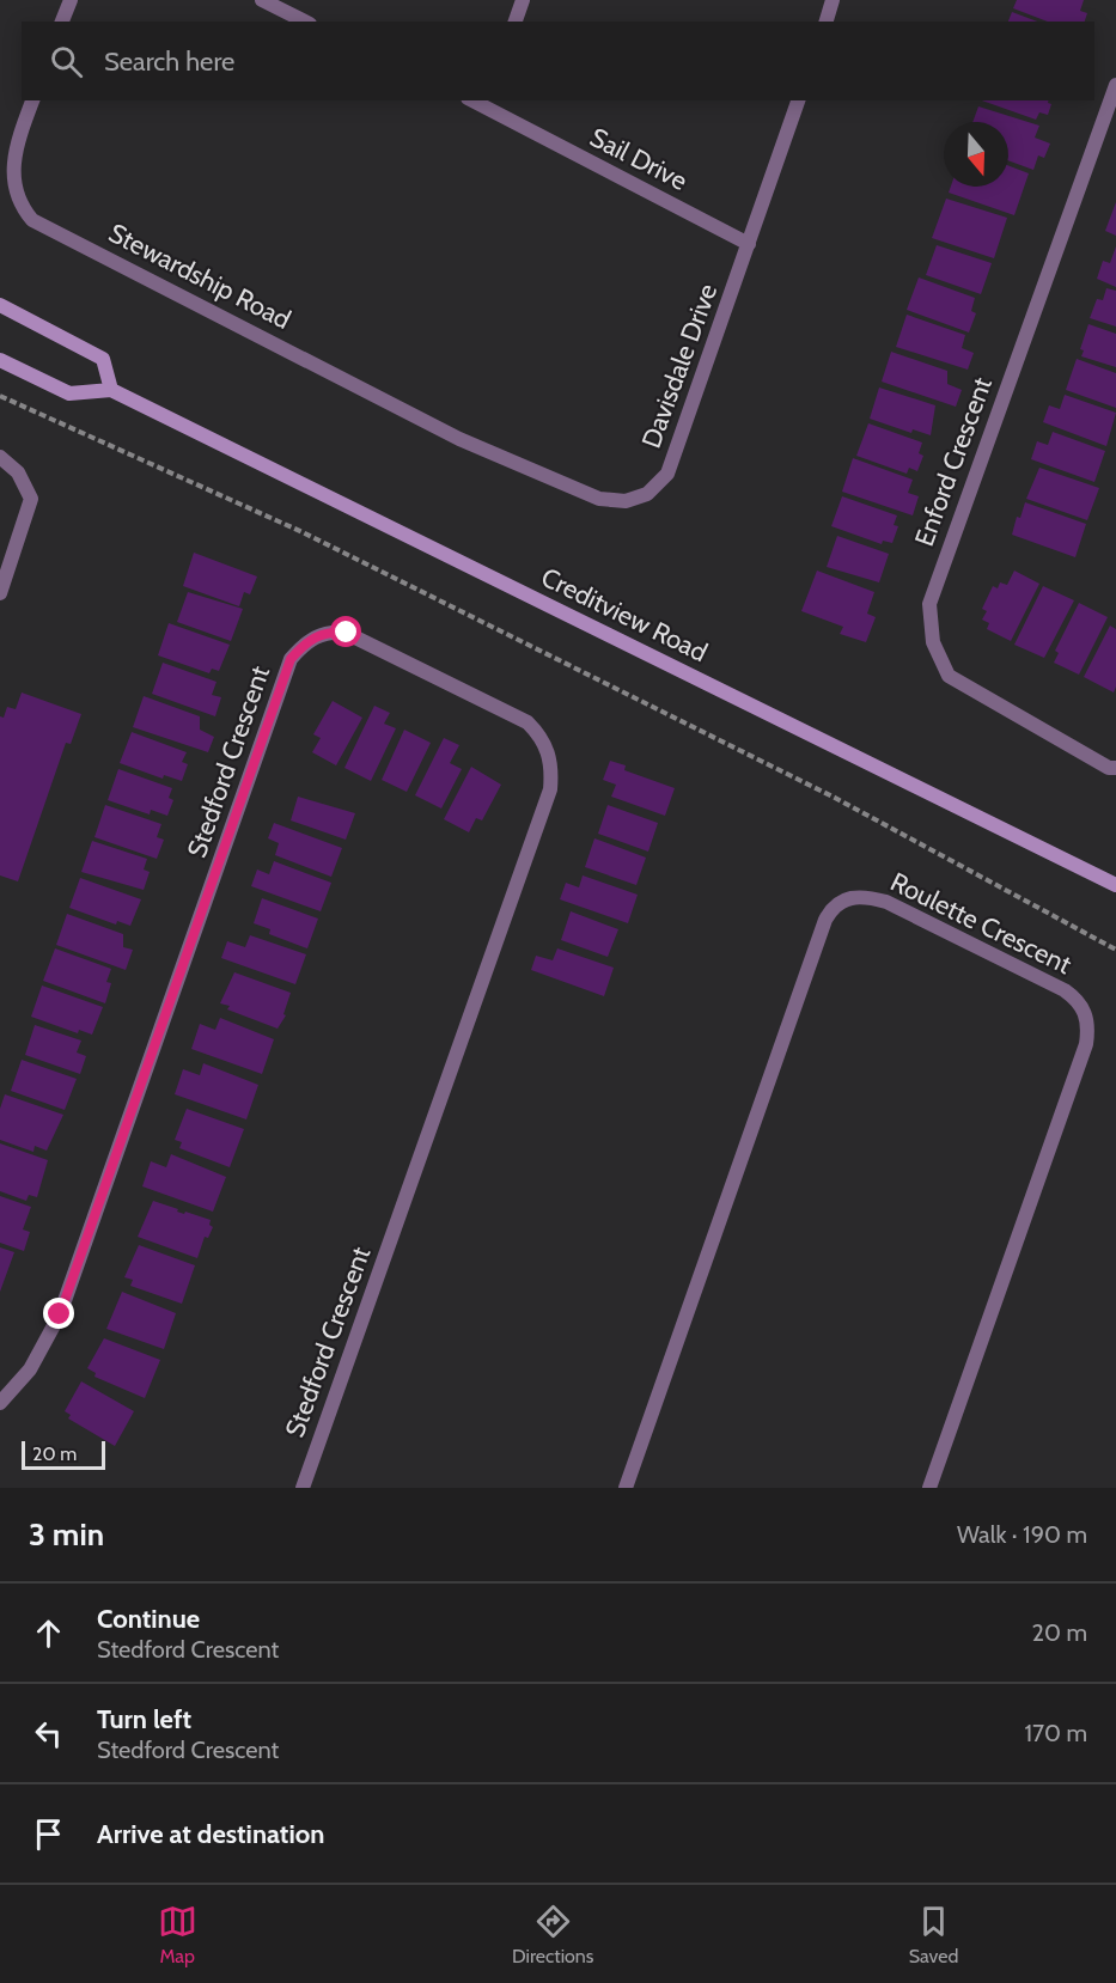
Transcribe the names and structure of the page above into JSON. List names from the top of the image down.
{
  "streets": {
    "main road": ["Creditview Road"],
    "street": [
      "Sail Drive",
      "Stewardship Road",
      "Davisdale Drive",
      "Enford Crescent",
      "Stedford Crescent",
      "Roulette Crescent"
    ]
  },
  "crossings": [
    ["Sail Drive", "Davisdale Drive"],
    ["Stewardship Road", "Davisdale Drive"]
  ],
  "scale_bar": "20 m",
  "north": "bottom",
  "page": {
    "search": "Search here",
    "scale": "20 m",
    "heading": ["3 min", "Walk · 190 m"],
    "list": [
      ["Continue", "Stedford Crescent", "20 m"],
      ["Turn left", "Stedford Crescent", "170 m"],
      "Arrive at destination"
    ],
    "nav": ["Map", "Directions", "Saved"]
  }
}
